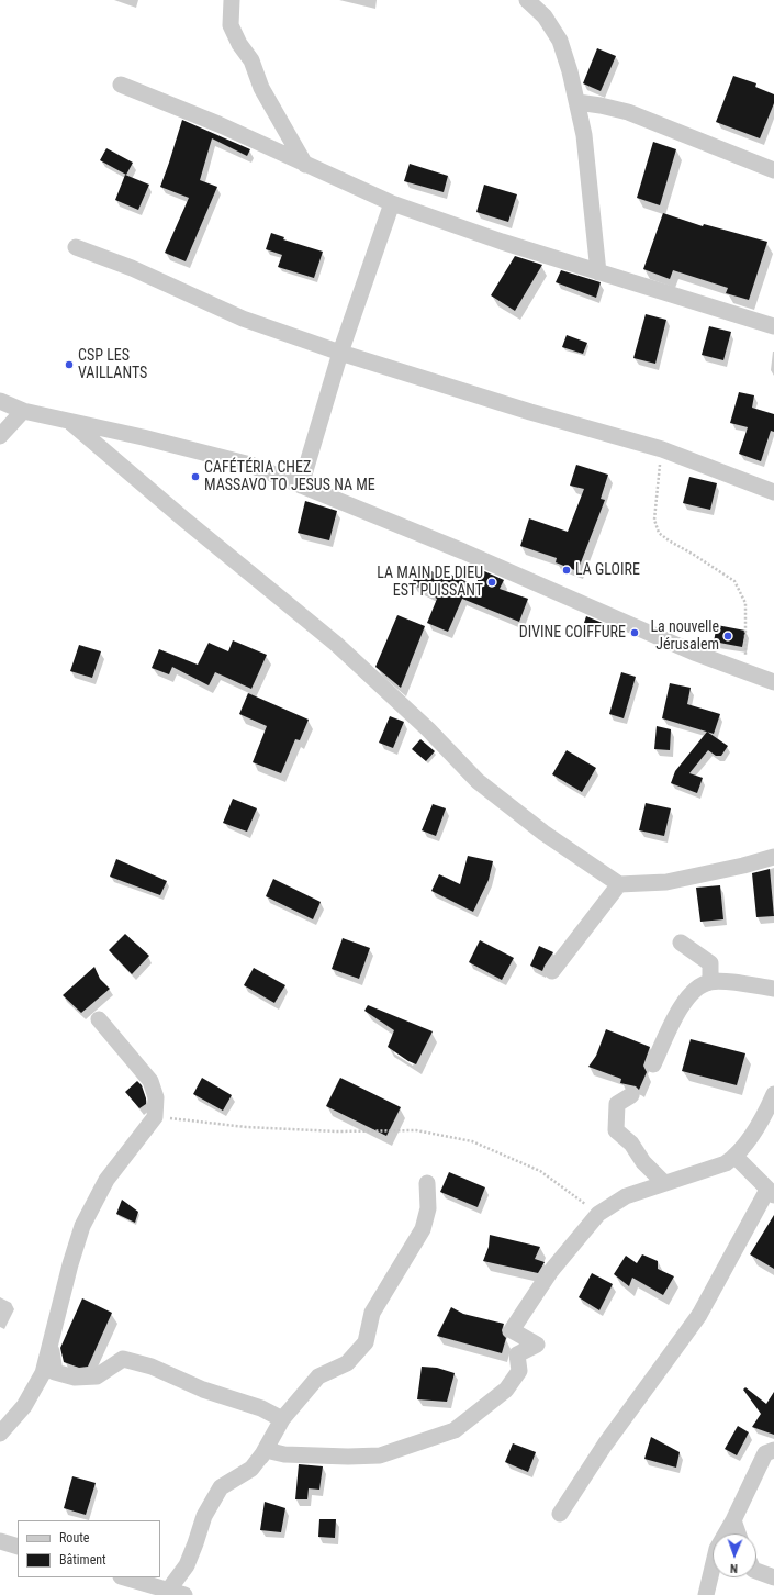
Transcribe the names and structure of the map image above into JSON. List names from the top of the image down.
{
  "places": [
    "CSP LES VAILLANTS",
    "CAFÉTÉRIA CHEZ MASSAVO TO JESUS NA ME",
    "LA GLOIRE",
    "LA MAIN DE DIEU EST PUISSANT",
    "DIVINE COIFFURE",
    "La nouvelle Jérusalem"
  ],
  "legend": ["Route", "Bâtiment"],
  "north": "bottom"
}
